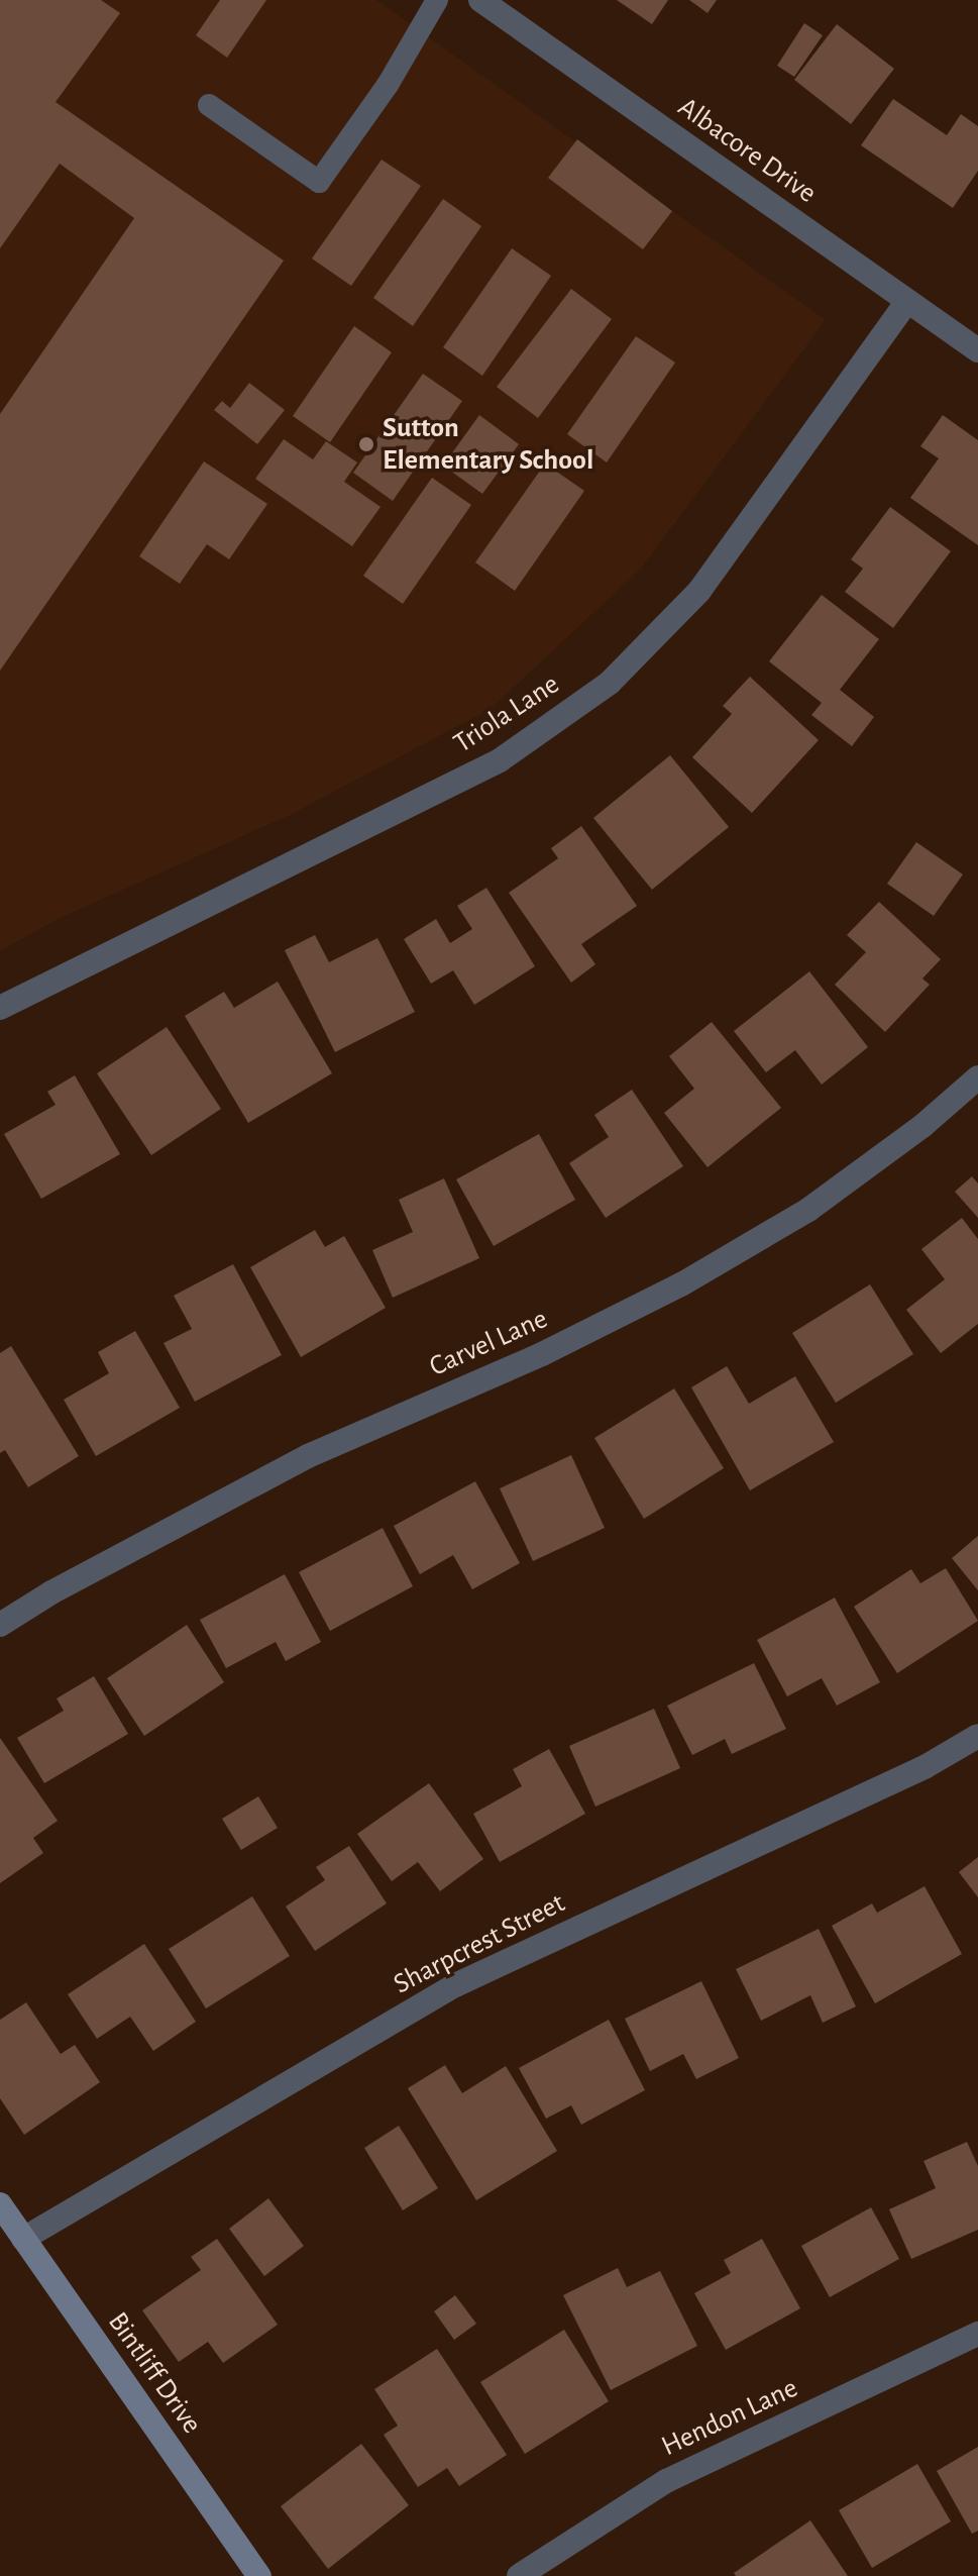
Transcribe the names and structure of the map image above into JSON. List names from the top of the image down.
{
  "streets": {
    "street": [
      "Albacore Drive",
      "Triola Lane",
      "Carvel Lane",
      "Sharpcrest Street",
      "Bintliff Drive",
      "Hendon Lane"
    ]
  },
  "crossings": [
    ["Albacore Drive", "Triola Lane"],
    ["Sharpcrest Street", "Bintliff Drive"]
  ],
  "places": ["Sutton Elementary School"]
}
